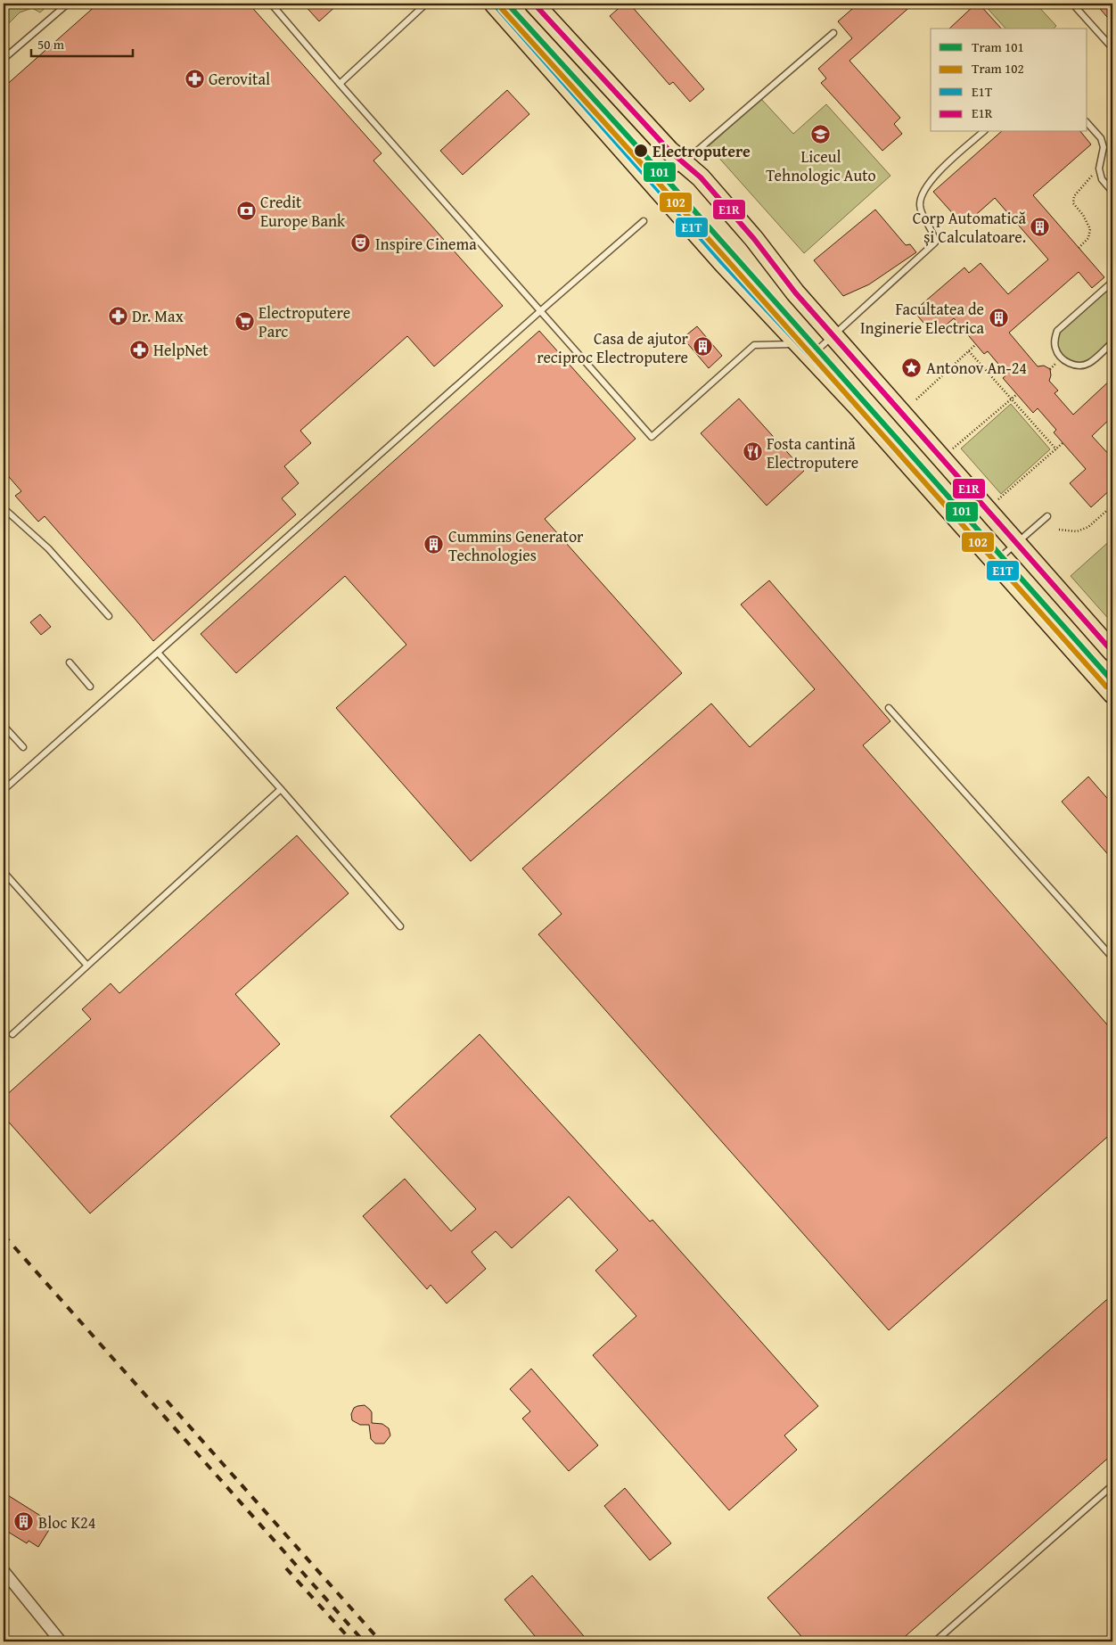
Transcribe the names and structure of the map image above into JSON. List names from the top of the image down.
{
  "places": {
    "pharmacy": ["Gerovital", "Dr. Max", "HelpNet"],
    "school or university": ["Liceul Tehnologic Auto"],
    "other": ["Electroputere"],
    "bank": ["Credit Europe Bank"],
    "building": [
      "Corp Automatică și Calculatoare.",
      "Facultatea de Inginerie Electrica",
      "Casa de ajutor reciproc Electroputere",
      "Cummins Generator Technologies",
      "Bloc K24"
    ],
    "theatre": ["Inspire Cinema"],
    "supermarket": ["Electroputere Parc"],
    "place": ["Antonov An-24"],
    "restaurant": ["Fosta cantină Electroputere"]
  },
  "lines": [
    "tram line 101",
    "transit line E1T",
    "transit line E1R",
    "tram line 102"
  ],
  "legend": [
    "Tram 101",
    "Tram 102",
    "E1T",
    "E1R"
  ],
  "scale_bar": "50 m"
}
